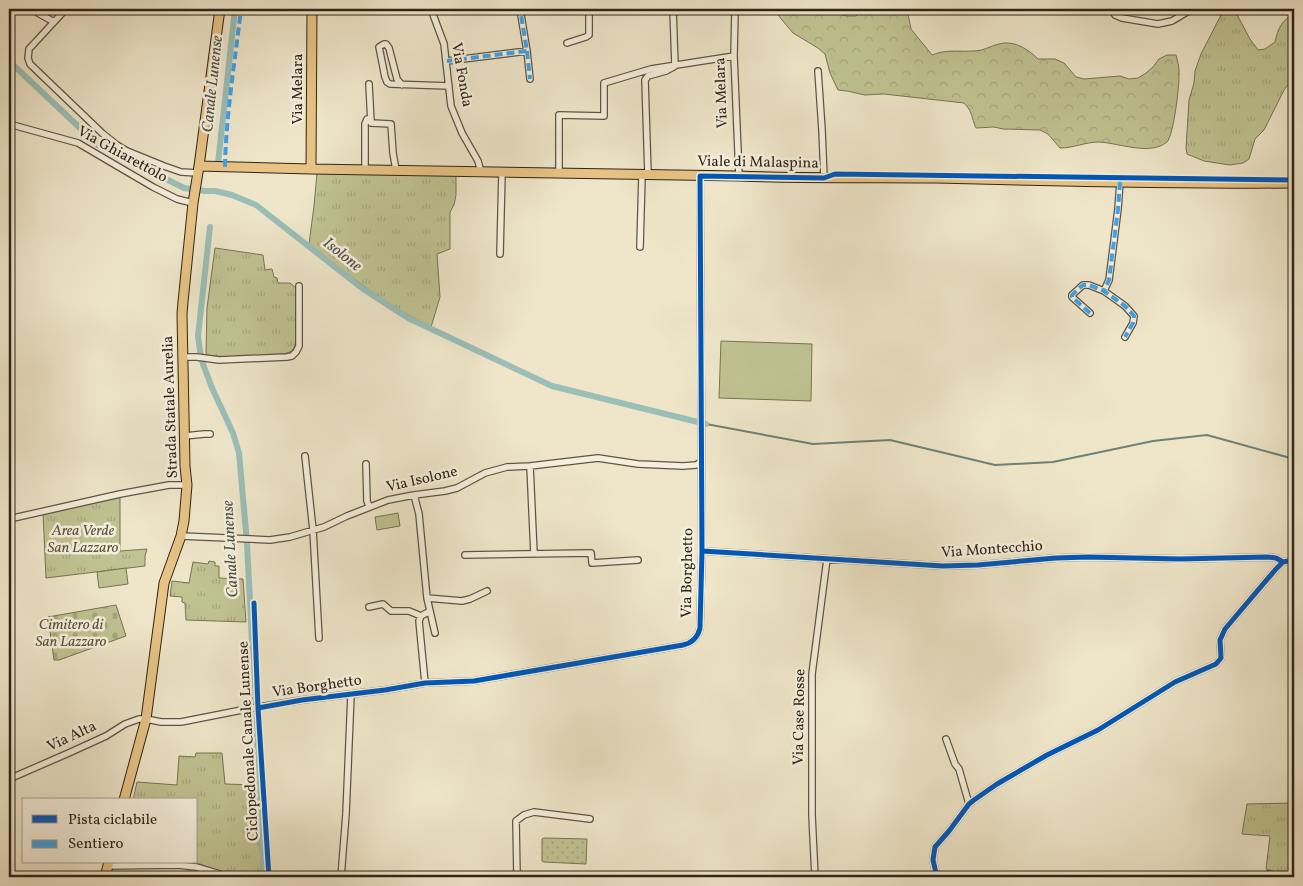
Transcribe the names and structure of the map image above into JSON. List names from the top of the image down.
{
  "streets": {
    "main road": ["Via Melara", "Viale di Malaspina", "Strada Statale Aurelia"],
    "street": [
      "Via Fonda",
      "Via Ghiarettolo",
      "Via Isolone",
      "Via Montecchio",
      "Via Borghetto",
      "Via Case Rosse",
      "Via Alta"
    ],
    "cycle path": ["Ciclopedonale Canale Lunense"]
  },
  "crossings": [
    ["Via Fonda", "Viale di Malaspina"],
    ["Via Melara", "Viale di Malaspina"],
    ["Via Ghiarettolo", "Strada Statale Aurelia"],
    ["Viale di Malaspina", "Strada Statale Aurelia"],
    ["Viale di Malaspina", "Via Borghetto"],
    ["Strada Statale Aurelia", "Via Isolone"],
    ["Strada Statale Aurelia", "Via Borghetto"],
    ["Strada Statale Aurelia", "Via Alta"],
    ["Via Isolone", "Via Borghetto"],
    ["Via Montecchio", "Via Borghetto"],
    ["Via Montecchio", "Via Case Rosse"],
    ["Via Borghetto", "Via Alta"]
  ],
  "water": ["Canale Lunense", "Isolone"],
  "parks": ["Area Verde San Lazzaro", "Cimitero di San Lazzaro"],
  "legend": ["Pista ciclabile", "Sentiero"]
}
